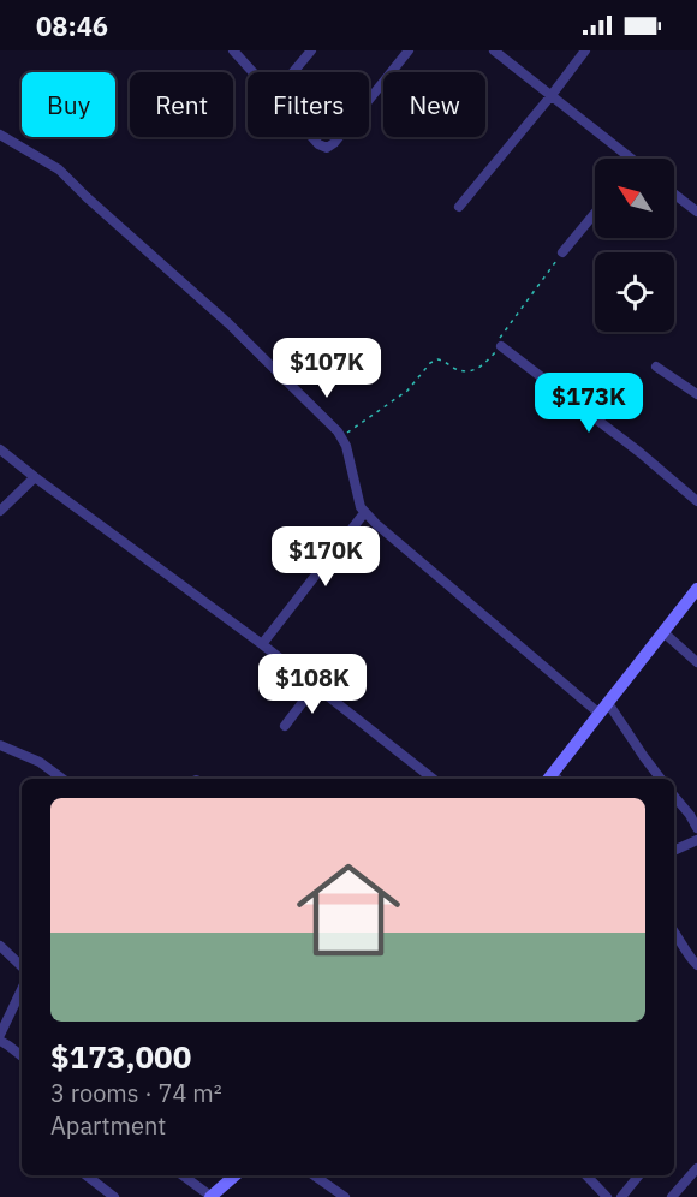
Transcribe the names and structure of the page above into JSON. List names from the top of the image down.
{
  "north": "top left",
  "page": {
    "status": "08:46",
    "chip": [
      "Buy",
      "Rent",
      "Filters",
      "New"
    ],
    "price": [
      "$107K",
      "$173K",
      "$170K",
      "$108K"
    ],
    "list": [
      {
        "name": "$173,000",
        "note": "3 rooms · 74 m² · Apartment"
      }
    ]
  }
}
